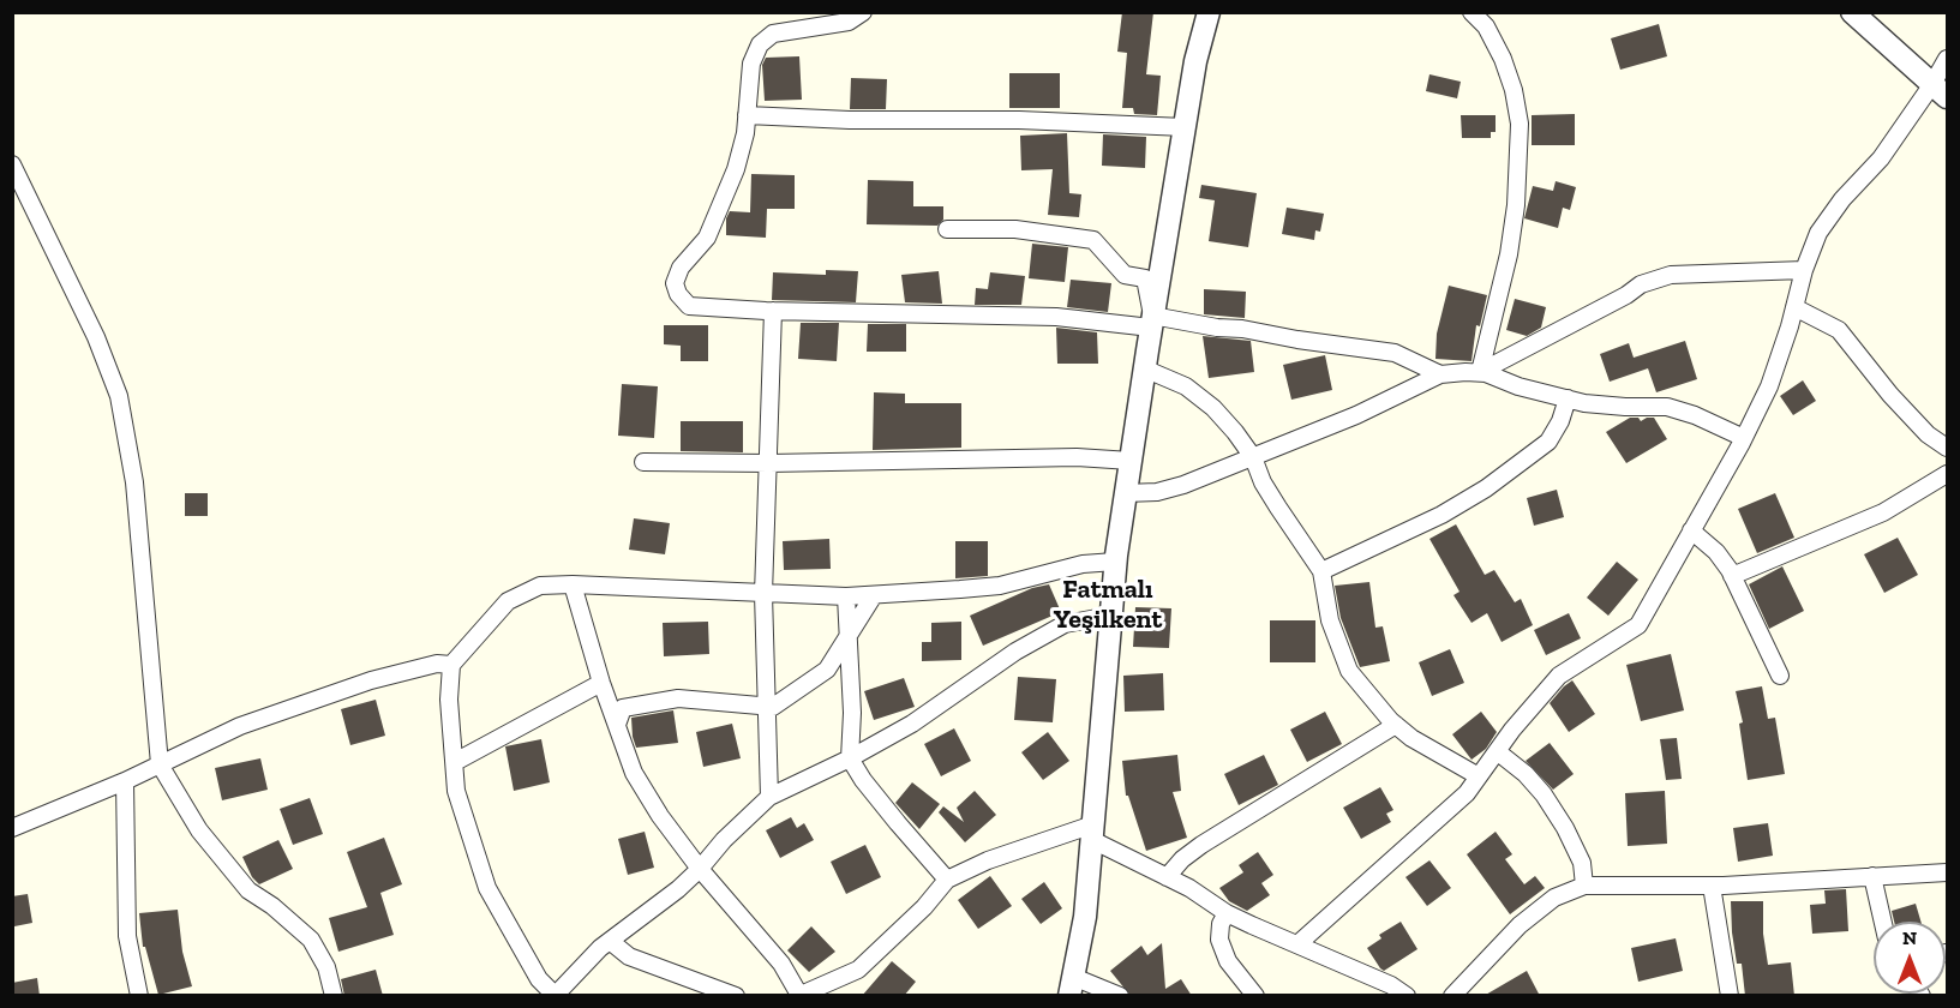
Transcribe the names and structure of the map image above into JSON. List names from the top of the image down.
{
  "districts": ["Fatmalı Yeşilkent"],
  "north": "top"
}
